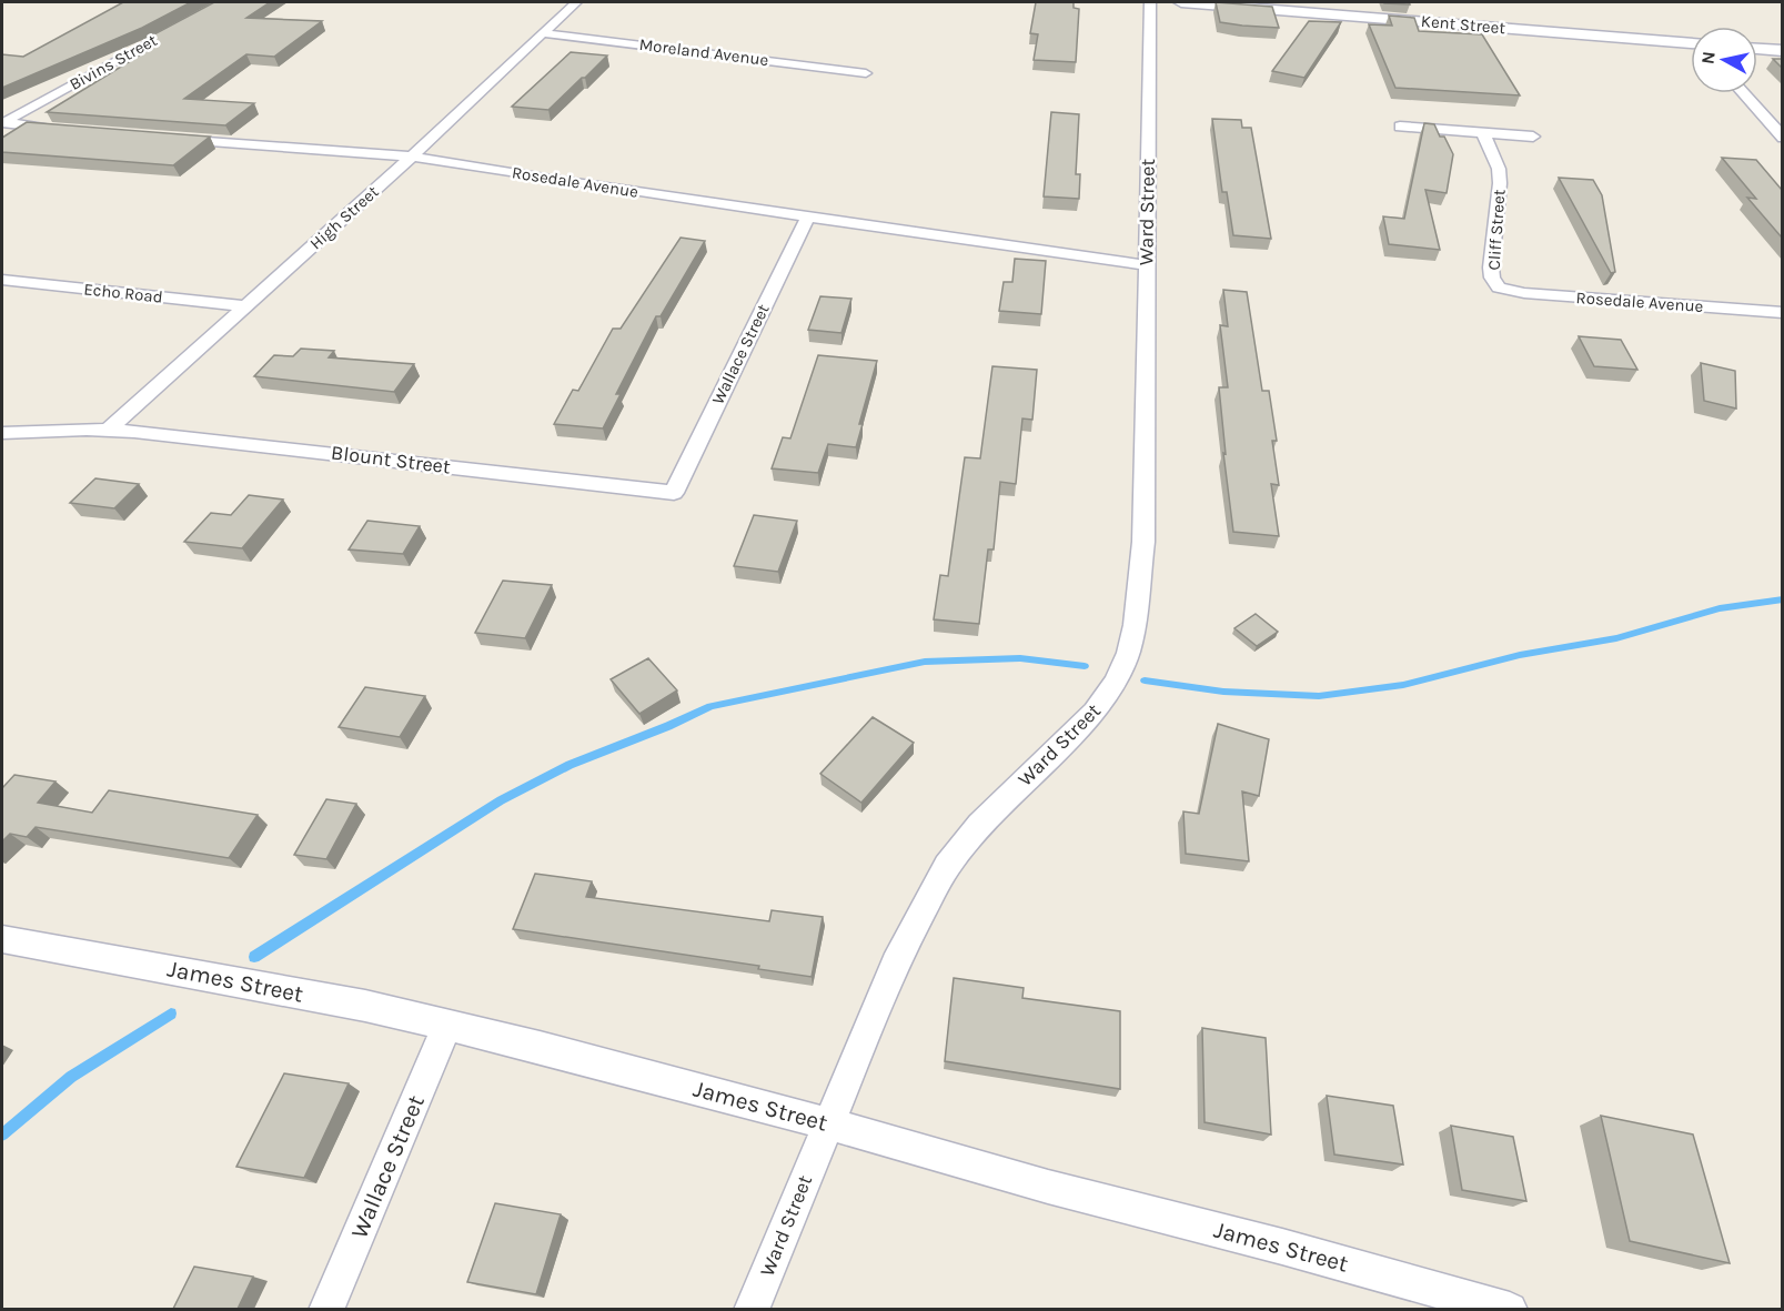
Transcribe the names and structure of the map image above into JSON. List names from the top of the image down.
{
  "streets": {
    "street": [
      "Kent Street",
      "Moreland Avenue",
      "Bivins Street",
      "Rosedale Avenue",
      "Ward Street",
      "High Street",
      "Cliff Street",
      "Echo Road",
      "Wallace Street",
      "Blount Street",
      "James Street"
    ]
  },
  "crossings": [
    ["Moreland Avenue", "High Street"],
    ["Rosedale Avenue", "Ward Street"],
    ["Rosedale Avenue", "High Street"],
    ["Rosedale Avenue", "Cliff Street"],
    ["Rosedale Avenue", "Wallace Street"],
    ["Ward Street", "James Street"],
    ["High Street", "Echo Road"],
    ["High Street", "Blount Street"],
    ["Wallace Street", "Blount Street"],
    ["Wallace Street", "James Street"]
  ],
  "north": "left"
}
